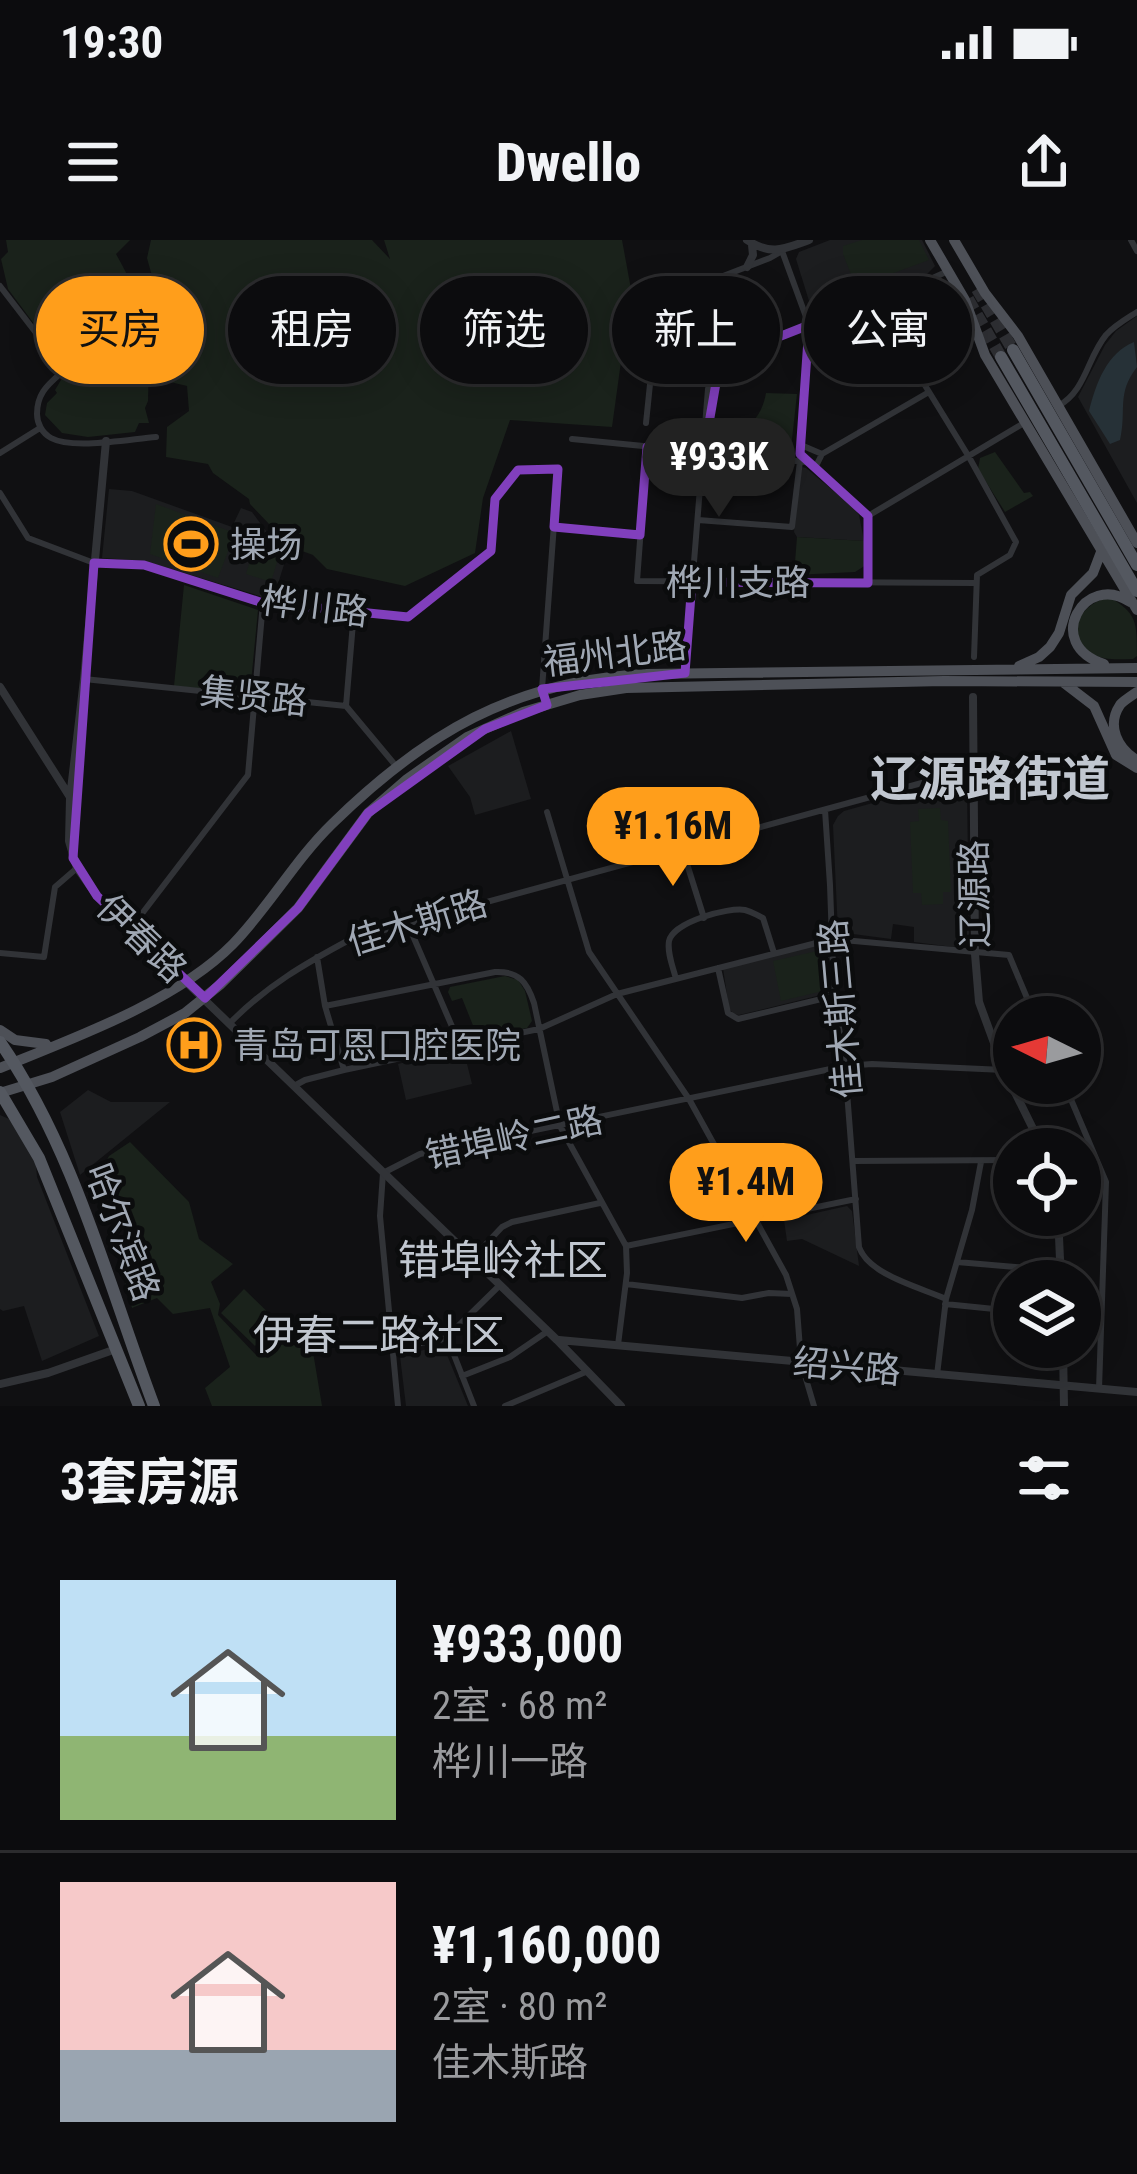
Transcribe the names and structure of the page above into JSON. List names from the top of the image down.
{
  "streets": {
    "highway": ["哈尔滨路"],
    "main road": ["福州北路"],
    "street": [
      "桦川支路",
      "桦川路",
      "集贤路",
      "辽源路",
      "佳木斯路",
      "伊春路",
      "佳木斯三路",
      "错埠岭二路",
      "绍兴路"
    ]
  },
  "crossings": [
    ["桦川路", "福州北路"],
    ["桦川路", "伊春路"],
    ["福州北路", "集贤路"],
    ["福州北路", "伊春路"],
    ["福州北路", "哈尔滨路"],
    ["集贤路", "伊春路"],
    ["辽源路", "佳木斯路"],
    ["佳木斯路", "伊春路"],
    ["佳木斯路", "佳木斯三路"],
    ["伊春路", "错埠岭二路"],
    ["伊春路", "绍兴路"],
    ["佳木斯三路", "错埠岭二路"]
  ],
  "districts": ["辽源路街道", "错埠岭社区", "伊春二路社区"],
  "places": {
    "sports": ["操场"],
    "hospital": ["青岛可恩口腔医院"]
  },
  "north": "left",
  "page": {
    "status": "19:30",
    "header": "Dwello",
    "chip": [
      "买房",
      "租房",
      "筛选",
      "新上",
      "公寓"
    ],
    "price": ["¥933K", "¥1.16M", "¥1.4M"],
    "heading": "3套房源",
    "list": [
      {
        "name": "¥933,000",
        "note": "2室 · 68 m² · 桦川一路"
      },
      {
        "name": "¥1,160,000",
        "note": "2室 · 80 m² · 佳木斯路"
      }
    ]
  }
}
